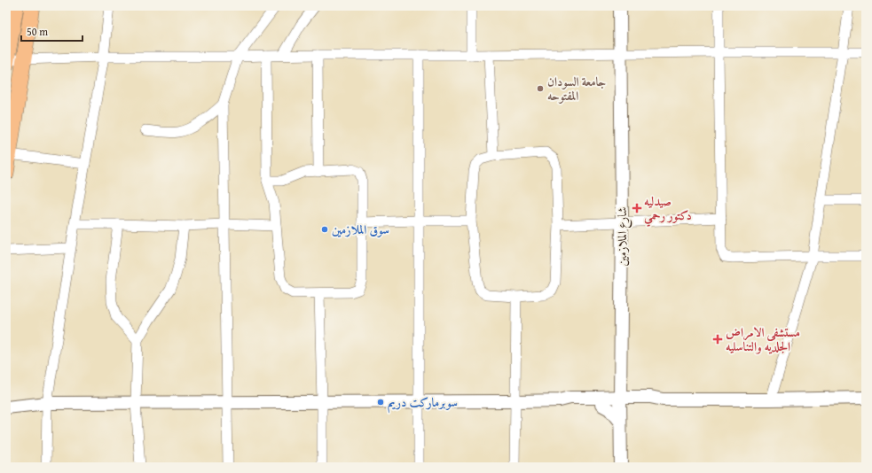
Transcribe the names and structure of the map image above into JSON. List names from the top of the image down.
{
  "streets": {
    "street": ["شارع الملازمين"]
  },
  "places": {
    "other": ["جامعة السودان المفتوحه", "سوق الملازمين", "سوبرماركت دريم"],
    "health": ["صيدليه دكتور رحمي", "مستشفى الامراض الجلديه والتناسليه"]
  },
  "scale_bar": "50 m"
}
